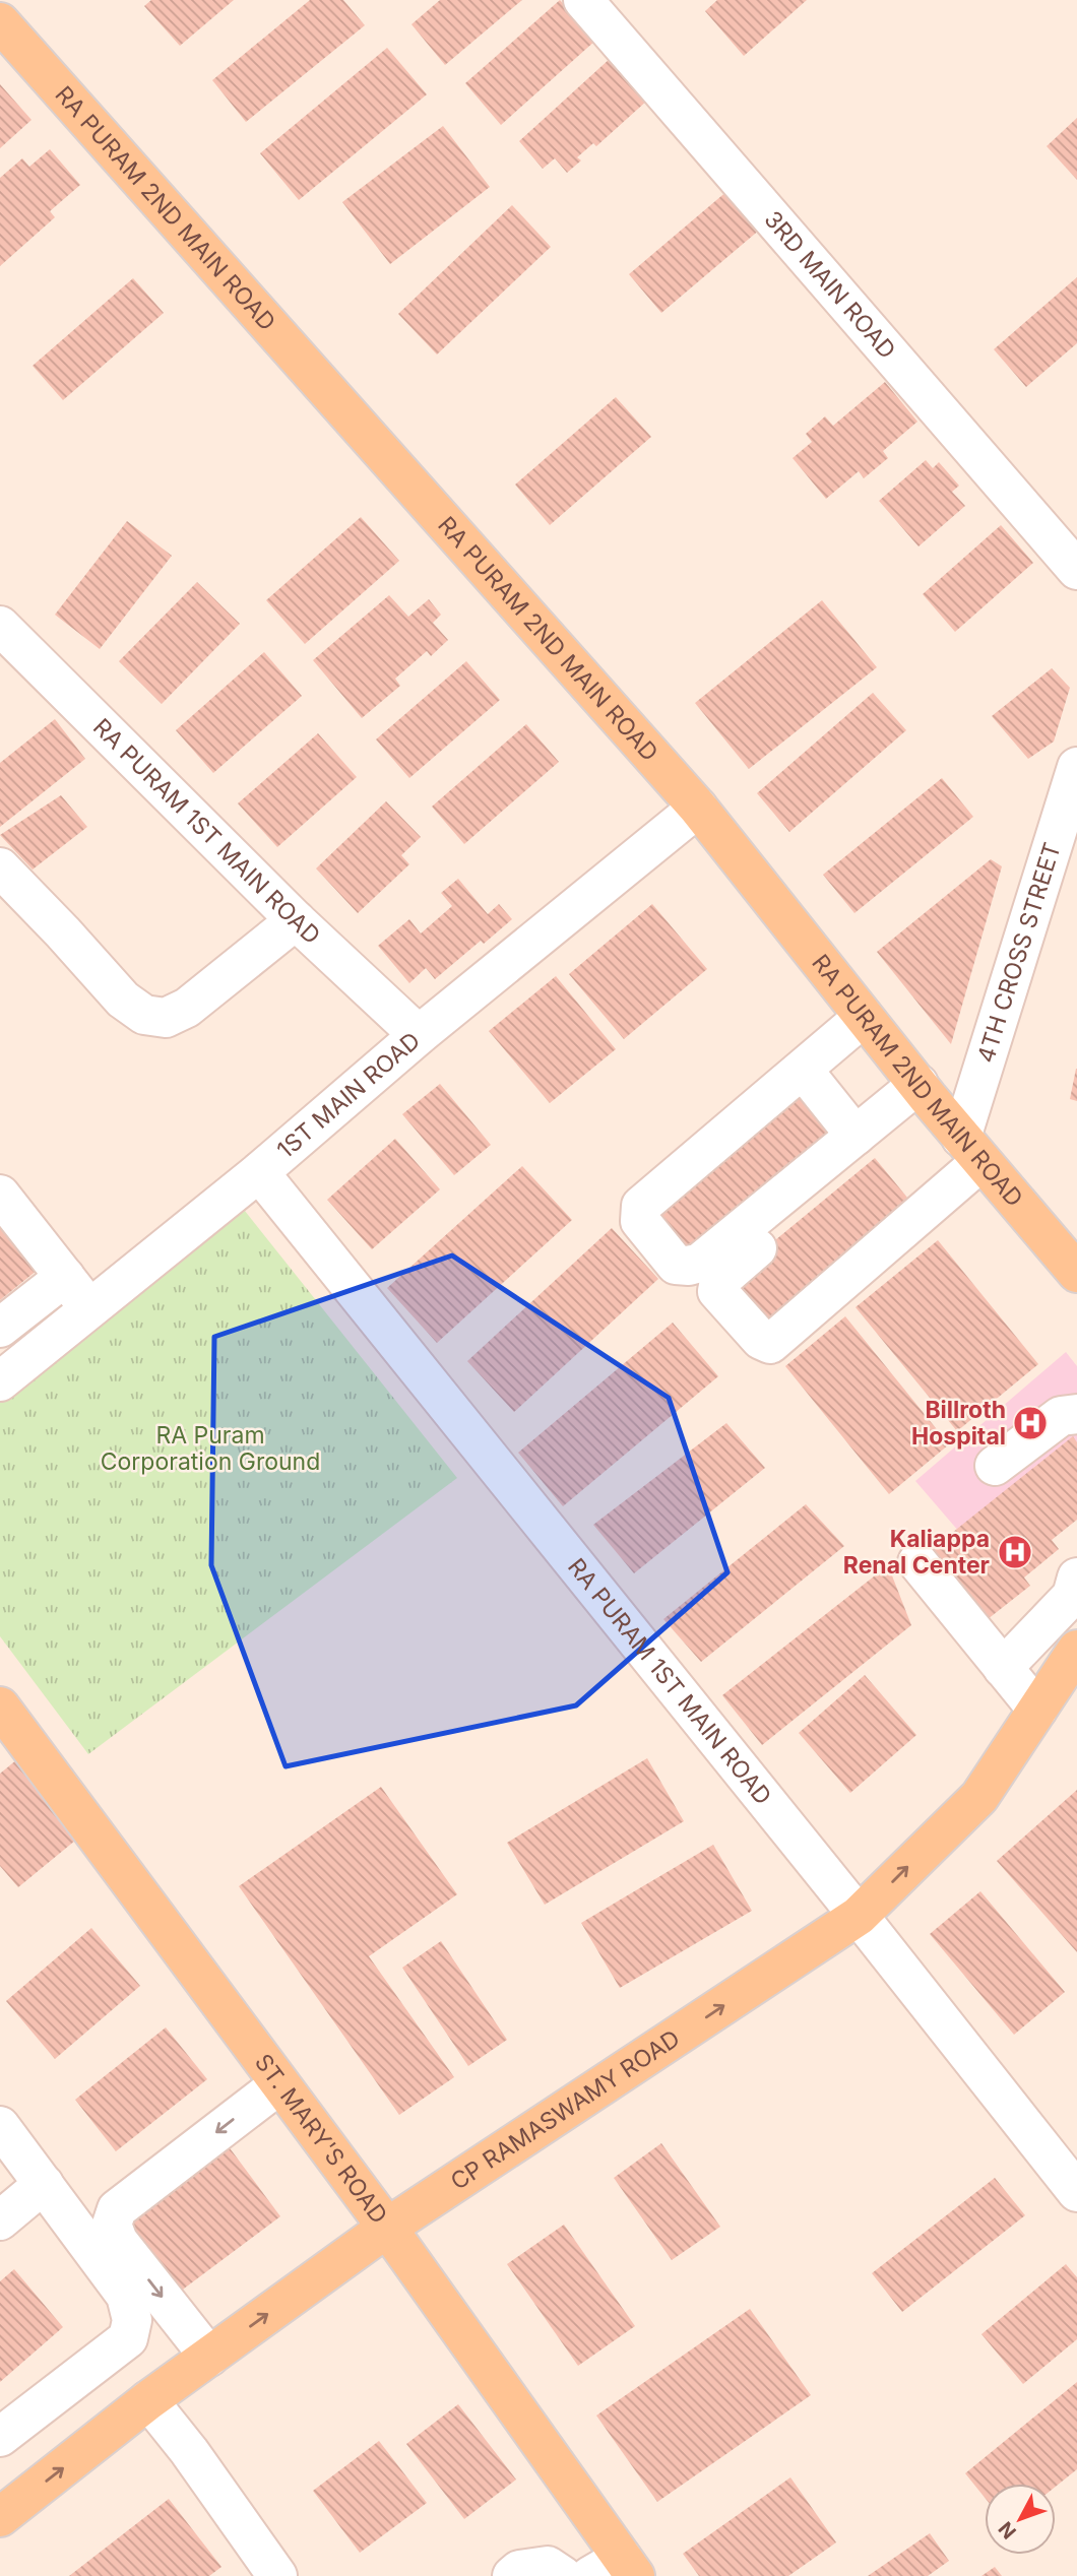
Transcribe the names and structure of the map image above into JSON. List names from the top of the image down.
{
  "streets": {
    "main road": ["RA PURAM 2ND MAIN ROAD", "CP RAMASWAMY ROAD", "ST. MARY'S ROAD"],
    "street": [
      "3RD MAIN ROAD",
      "RA PURAM 1ST MAIN ROAD",
      "4TH CROSS STREET",
      "1ST MAIN ROAD"
    ]
  },
  "crossings": [
    ["RA PURAM 2ND MAIN ROAD", "4TH CROSS STREET"],
    ["RA PURAM 2ND MAIN ROAD", "1ST MAIN ROAD"],
    ["RA PURAM 1ST MAIN ROAD", "1ST MAIN ROAD"],
    ["RA PURAM 1ST MAIN ROAD", "CP RAMASWAMY ROAD"],
    ["CP RAMASWAMY ROAD", "ST. MARY'S ROAD"]
  ],
  "one_way": ["CP RAMASWAMY ROAD"],
  "parks": ["RA Puram Corporation Ground"],
  "places": {
    "hospital": ["Billroth Hospital", "Kaliappa Renal Center"]
  },
  "north": "bottom left"
}
